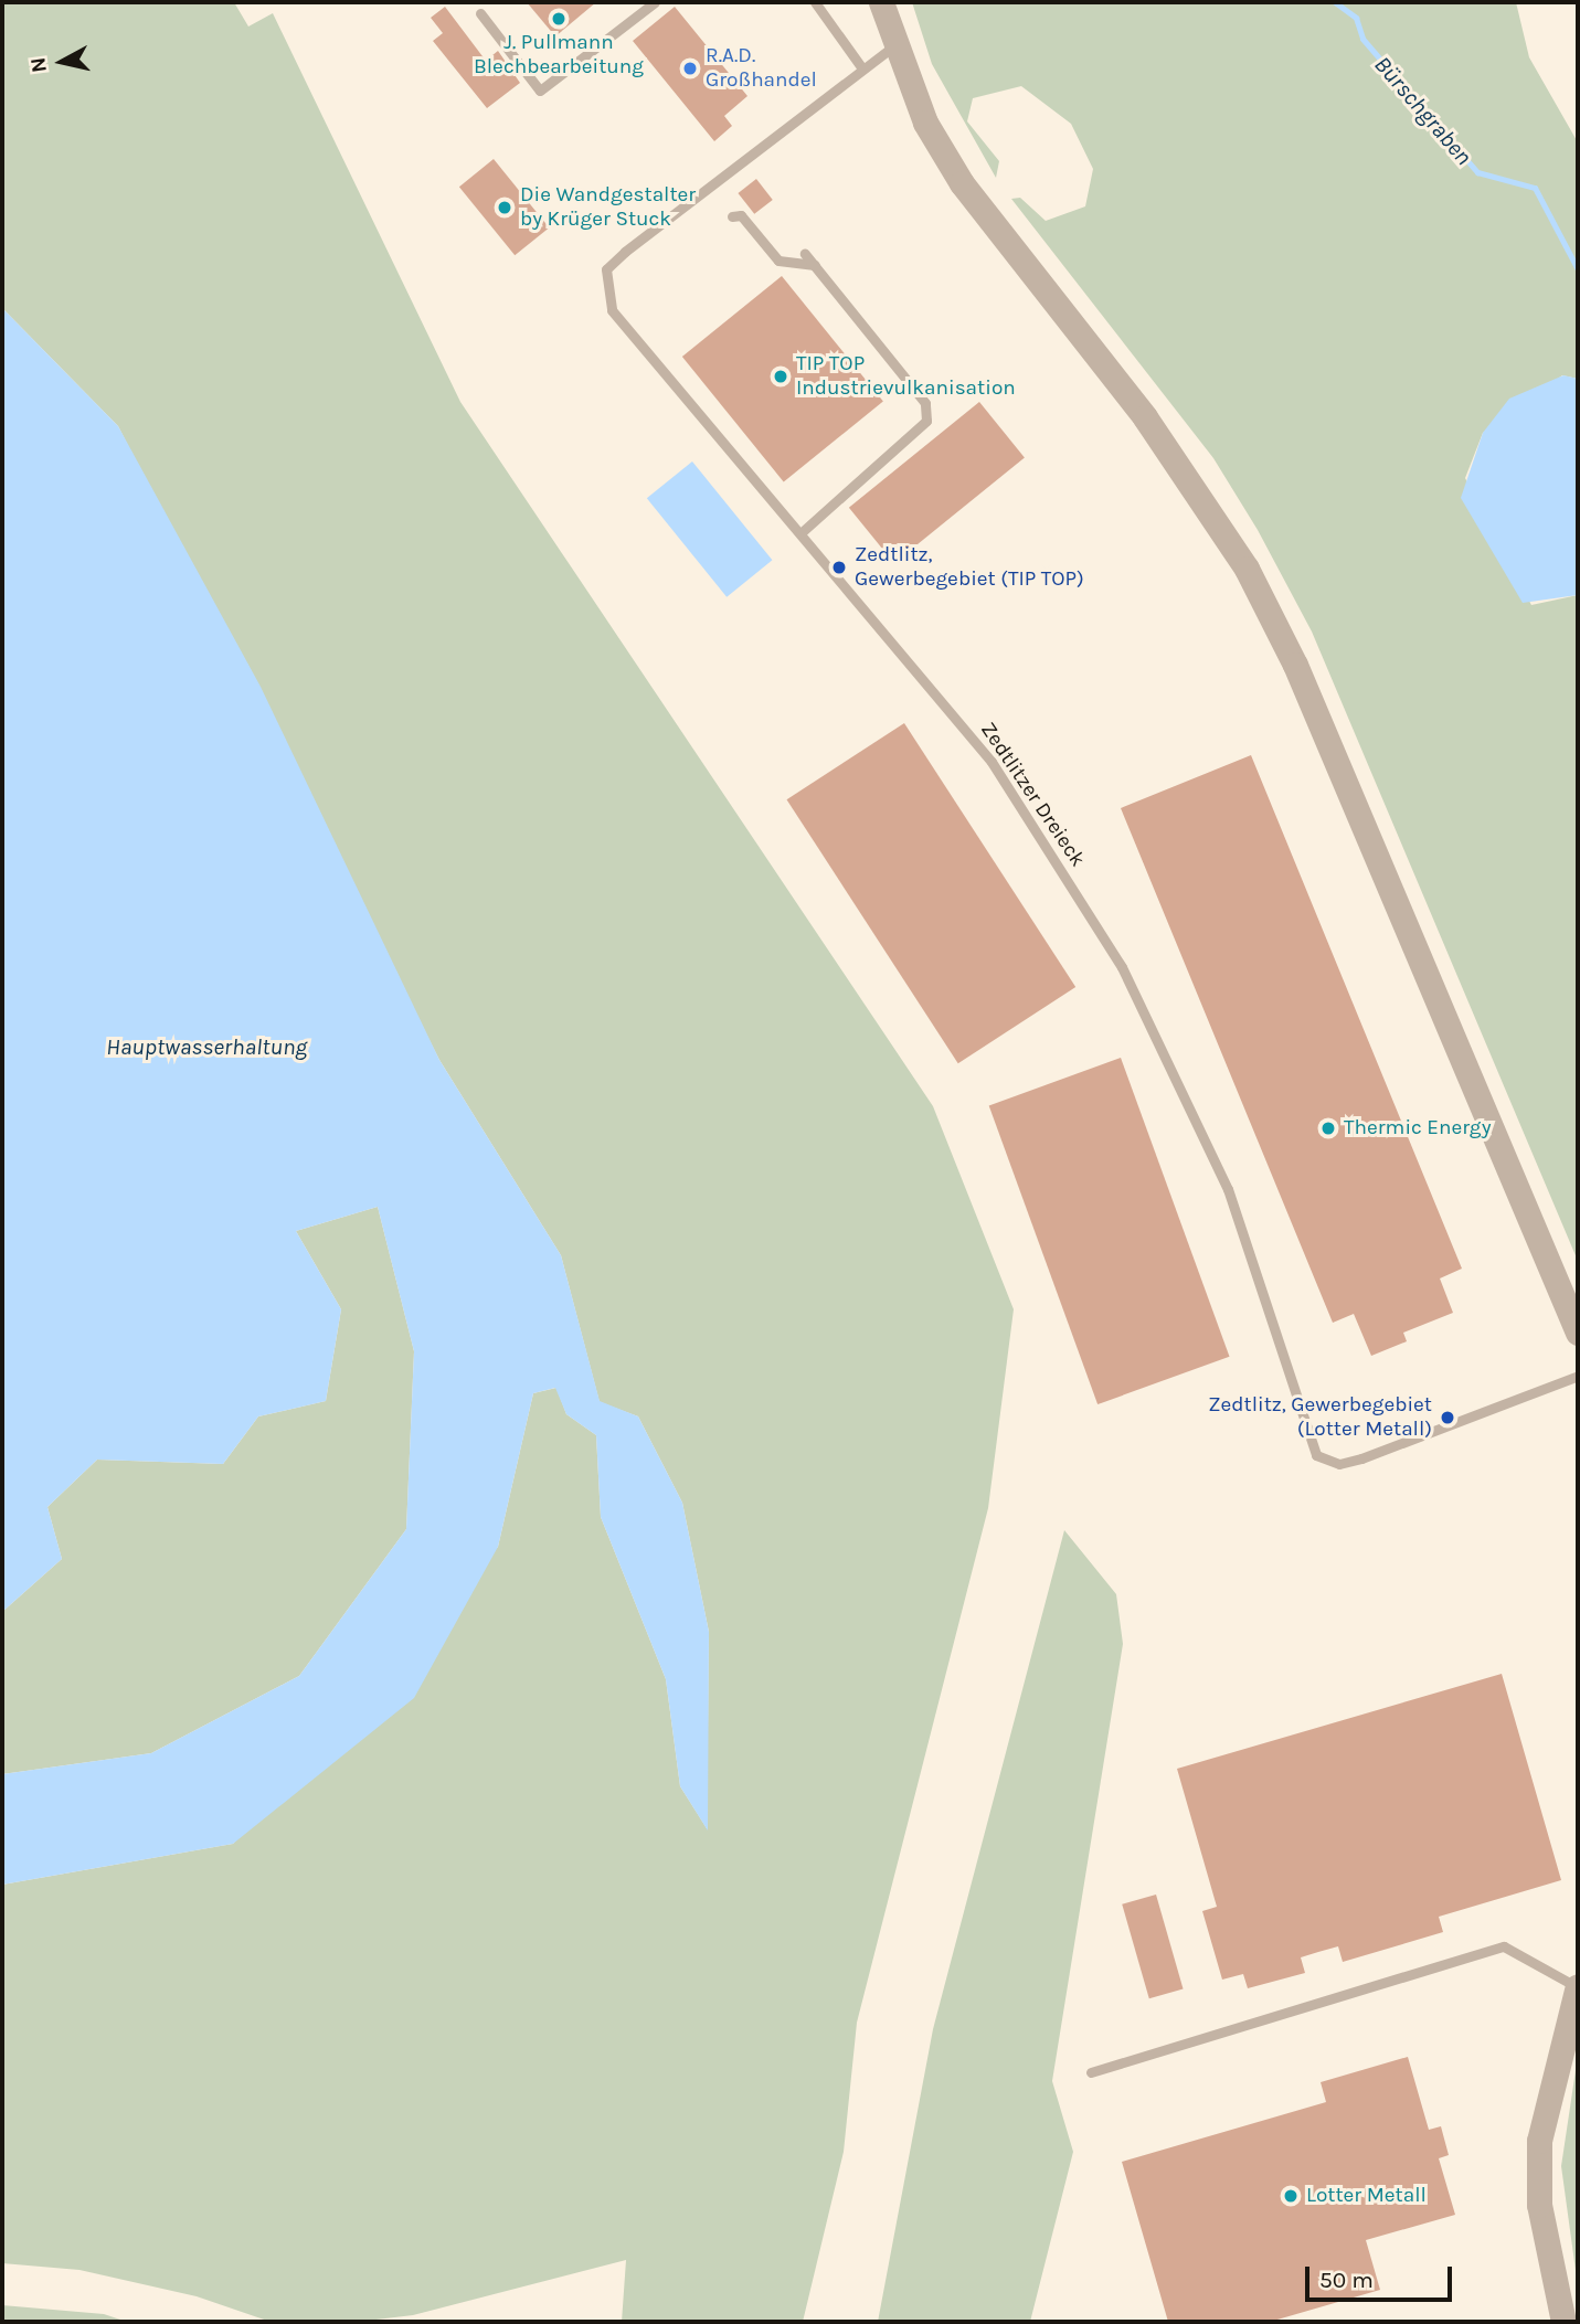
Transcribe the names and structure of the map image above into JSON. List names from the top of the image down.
{
  "streets": {
    "lane": ["Zedtlitzer Dreieck"]
  },
  "water": ["Bürschgraben", "Hauptwasserhaltung"],
  "places": [
    "J. Pullmann Blechbearbeitung",
    "R.A.D. Großhandel",
    "Die Wandgestalter by Krüger Stuck",
    "TIP TOP Industrievulkanisation",
    "Zedtlitz, Gewerbegebiet (TIP TOP)",
    "Thermic Energy",
    "Zedtlitz, Gewerbegebiet (Lotter Metall)",
    "Lotter Metall"
  ],
  "scale_bar": "50 m",
  "north": "left"
}
